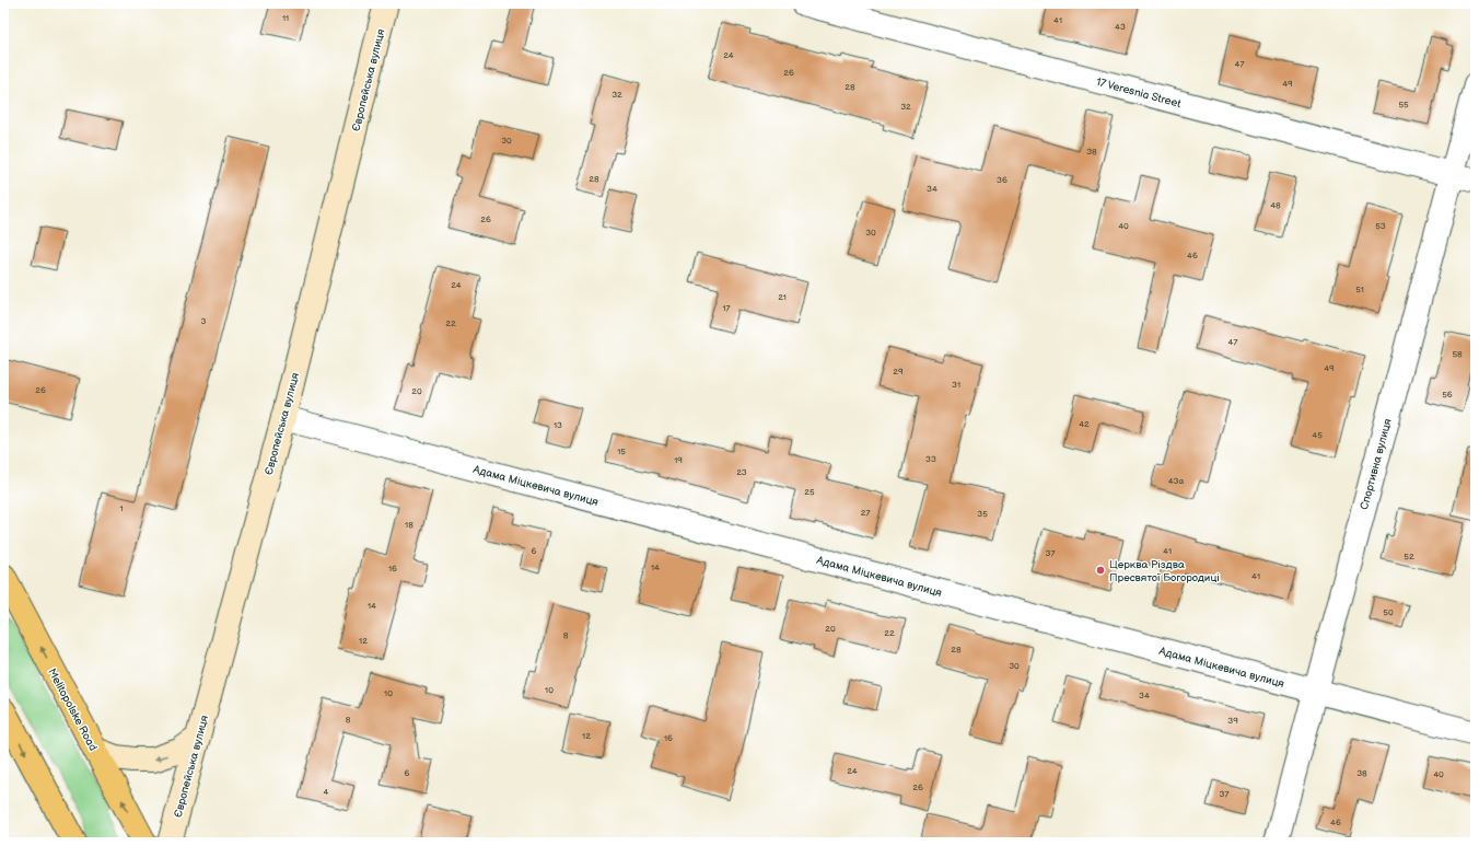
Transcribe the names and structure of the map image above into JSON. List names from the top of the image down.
{
  "streets": {
    "main road": ["Melitopolske Road"],
    "street": [
      "Європейська вулиця",
      "17 Veresnia Street",
      "Спортивна вулиця",
      "Адама Міцкевича вулиця"
    ]
  },
  "crossings": [
    ["Європейська вулиця", "Адама Міцкевича вулиця"],
    ["17 Veresnia Street", "Спортивна вулиця"],
    ["Спортивна вулиця", "Адама Міцкевича вулиця"]
  ],
  "places": ["Церква Різдва Пресвятої Богородиці"],
  "house_numbers": [
    "11",
    "41",
    "43",
    "24",
    "47",
    "26",
    "49",
    "28",
    "32",
    "55",
    "32",
    "30",
    "38",
    "28",
    "36",
    "34",
    "48",
    "26",
    "40",
    "53",
    "30",
    "46",
    "24",
    "51",
    "21",
    "17",
    "3",
    "22",
    "47",
    "58",
    "49",
    "29",
    "31",
    "26",
    "20",
    "56",
    "42",
    "13",
    "45",
    "15",
    "33",
    "19",
    "23",
    "43а",
    "25",
    "1",
    "27",
    "35",
    "18",
    "6",
    "41",
    "37",
    "52",
    "14",
    "16",
    "41",
    "14",
    "50",
    "20",
    "22",
    "8",
    "12",
    "28",
    "30",
    "10",
    "10",
    "34",
    "8",
    "39",
    "12",
    "16",
    "24",
    "6",
    "38",
    "40",
    "26",
    "4",
    "37",
    "46"
  ]
}
